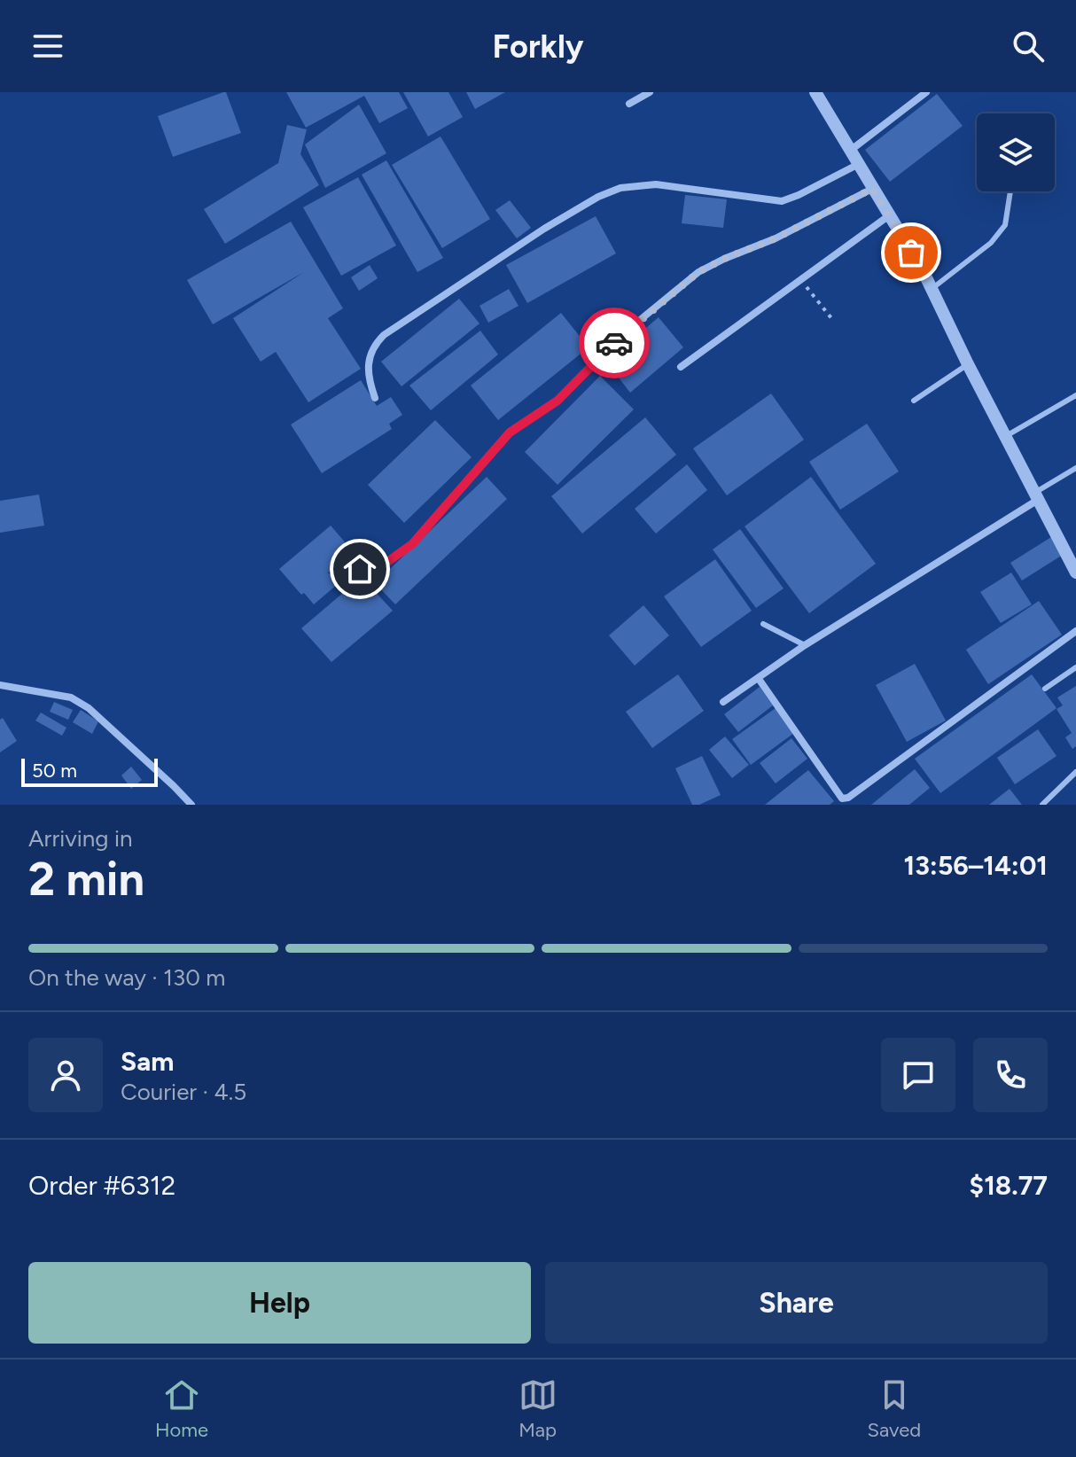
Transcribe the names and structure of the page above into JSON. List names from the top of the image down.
{
  "scale_bar": "50 m",
  "page": {
    "header": "Forkly",
    "scale": "50 m",
    "heading": ["2 min", "Arriving in", "13:56–14:01"],
    "panel": [
      "Sam",
      "Courier · 4.5",
      "Order #6312",
      "$18.77"
    ],
    "bar": "On the way · 130 m",
    "buttons": ["Help", "Share"],
    "tabs": ["Home", "Map", "Saved"]
  }
}
